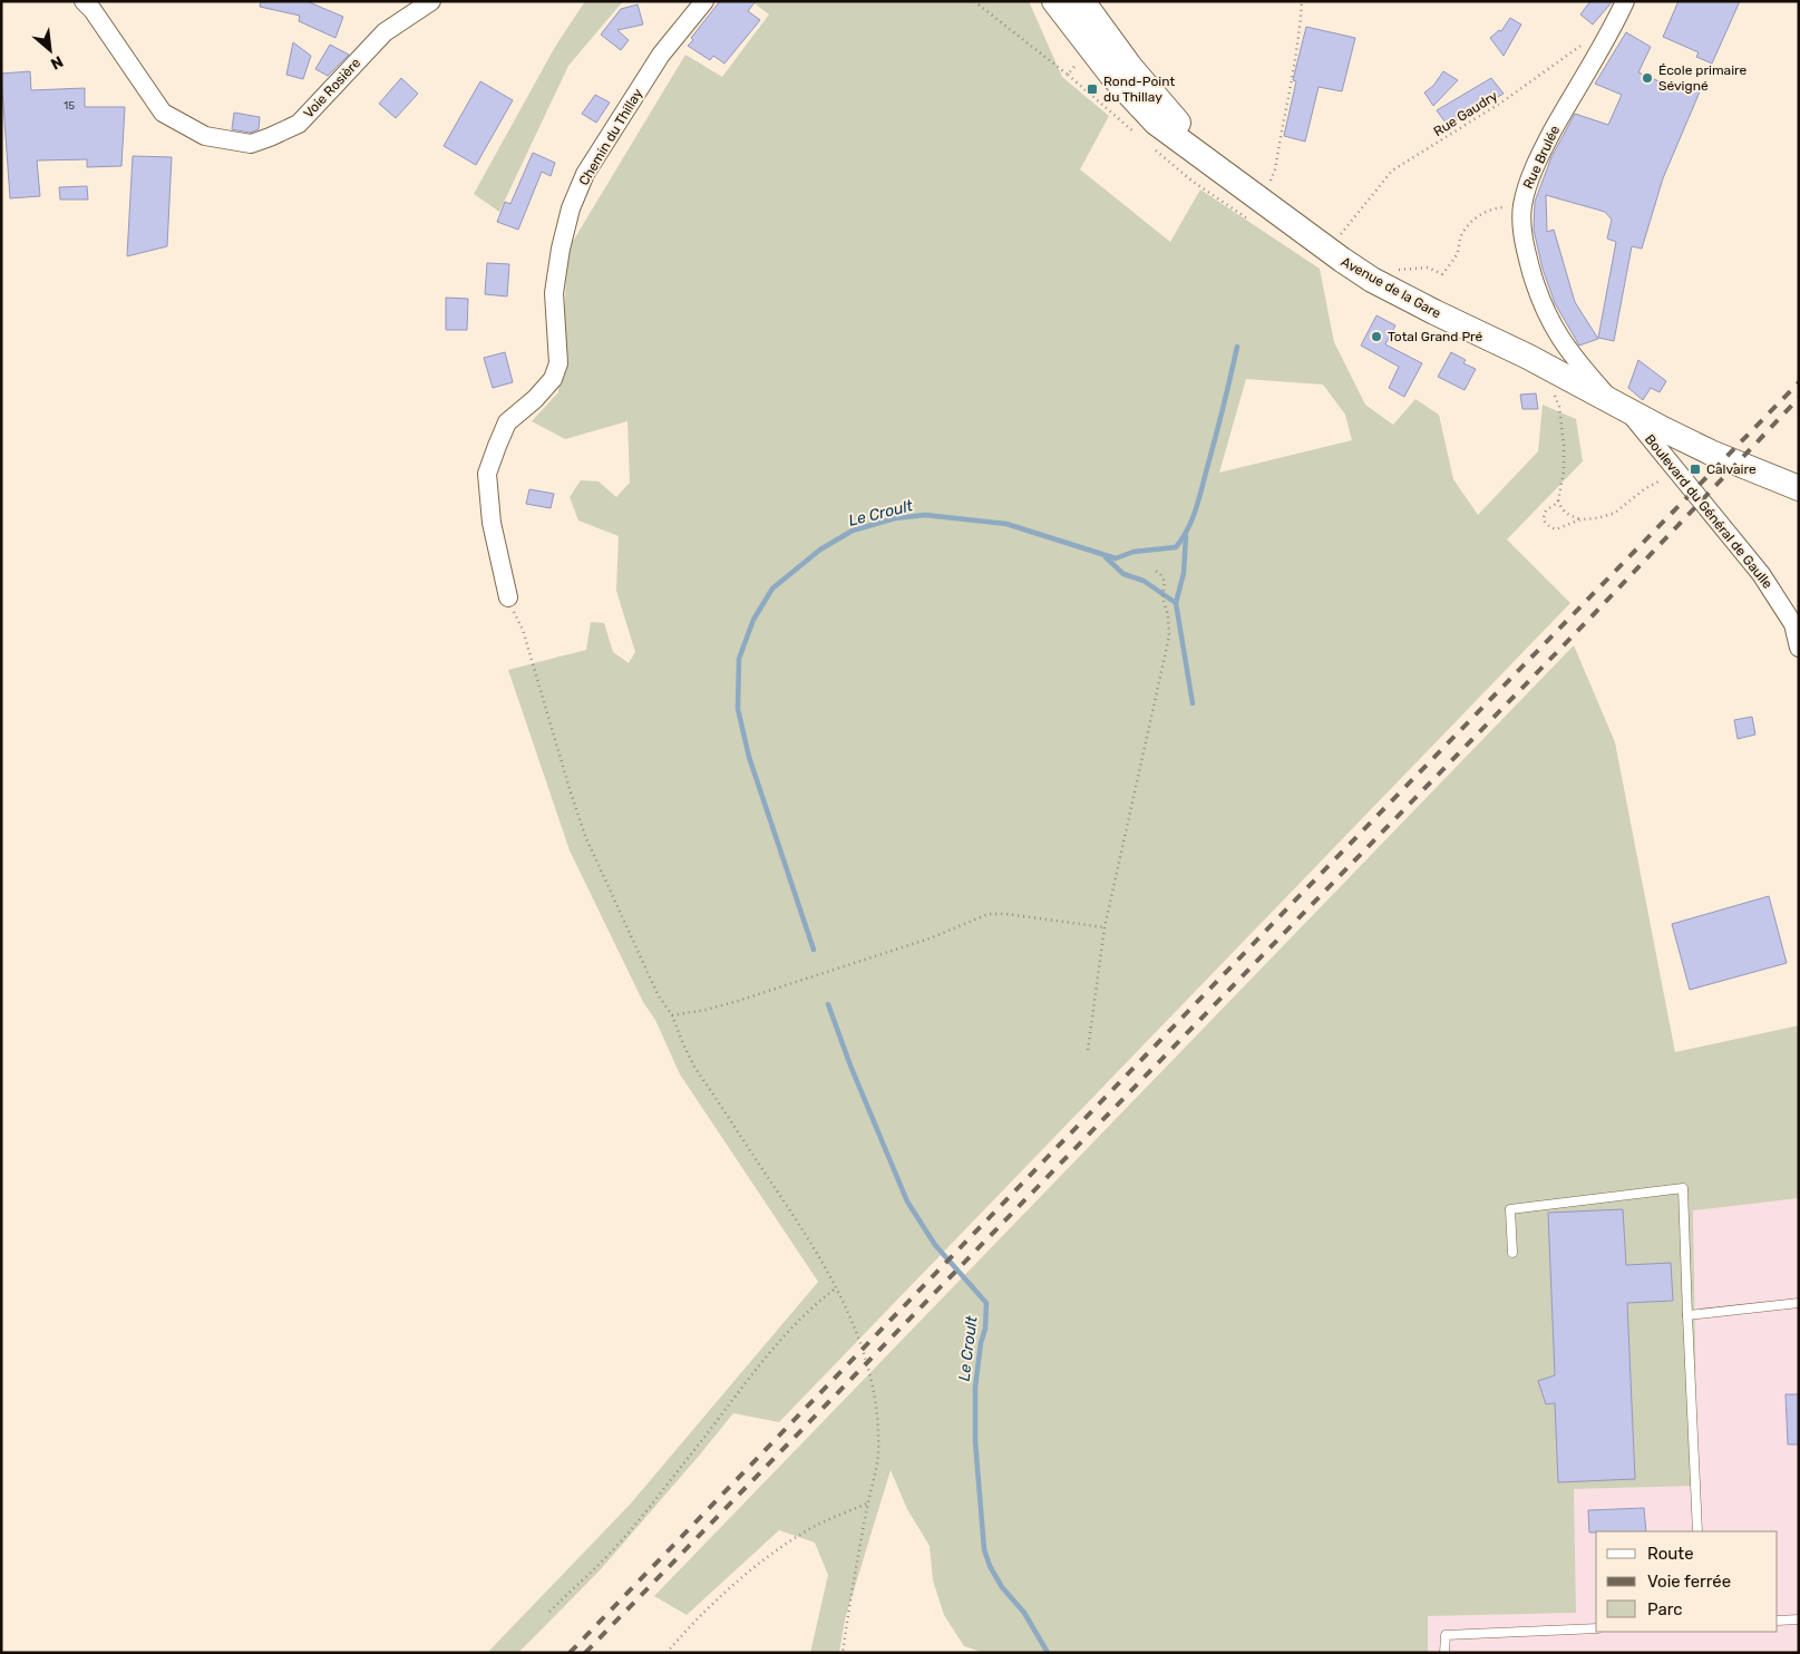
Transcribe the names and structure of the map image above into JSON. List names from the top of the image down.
{
  "streets": {
    "main road": ["Avenue de la Gare"],
    "street": [
      "Voie Rosière",
      "Chemin du Thillay",
      "Rue Brulée",
      "Boulevard du Général de Gaulle"
    ],
    "path": ["Rue Gaudry"]
  },
  "crossings": [
    ["Rue Gaudry", "Avenue de la Gare"],
    ["Rue Brulée", "Avenue de la Gare"],
    ["Rue Brulée", "Boulevard du Général de Gaulle"],
    ["Avenue de la Gare", "Boulevard du Général de Gaulle"]
  ],
  "water": ["Le Croult"],
  "places": {
    "other": ["École primaire Sévigné", "Total Grand Pré"],
    "transit": ["Rond-Point du Thillay", "Calvaire"]
  },
  "house_numbers": ["15"],
  "legend": ["Route", "Voie ferrée", "Parc"],
  "north": "bottom right"
}
